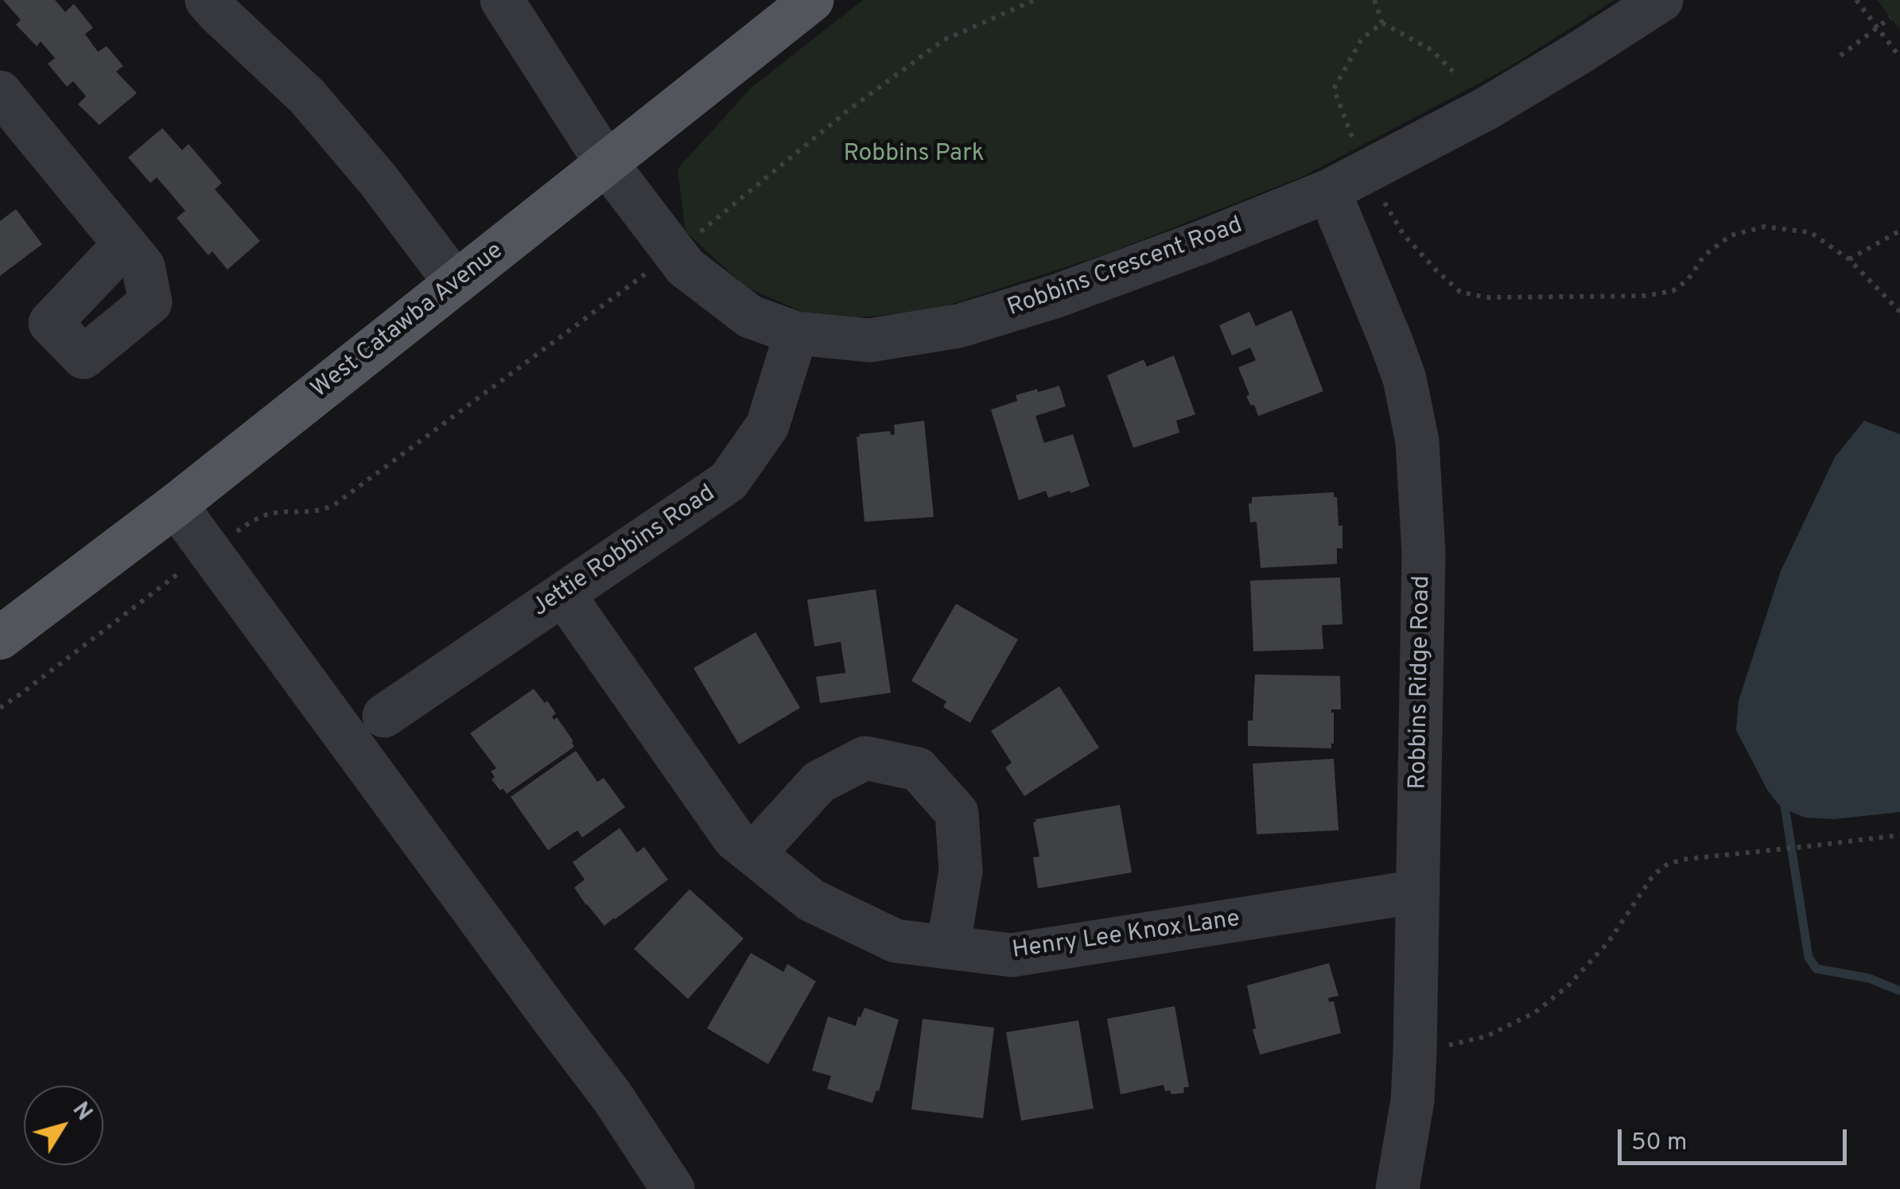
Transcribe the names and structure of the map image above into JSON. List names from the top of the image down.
{
  "streets": {
    "main road": ["West Catawba Avenue"],
    "street": [
      "Robbins Crescent Road",
      "Jettie Robbins Road",
      "Robbins Ridge Road",
      "Henry Lee Knox Lane"
    ]
  },
  "crossings": [
    ["Robbins Crescent Road", "West Catawba Avenue"],
    ["Robbins Crescent Road", "Jettie Robbins Road"],
    ["Robbins Crescent Road", "Robbins Ridge Road"],
    ["Jettie Robbins Road", "Henry Lee Knox Lane"],
    ["Robbins Ridge Road", "Henry Lee Knox Lane"]
  ],
  "parks": ["Robbins Park"],
  "scale_bar": "50 m",
  "north": "top right"
}
